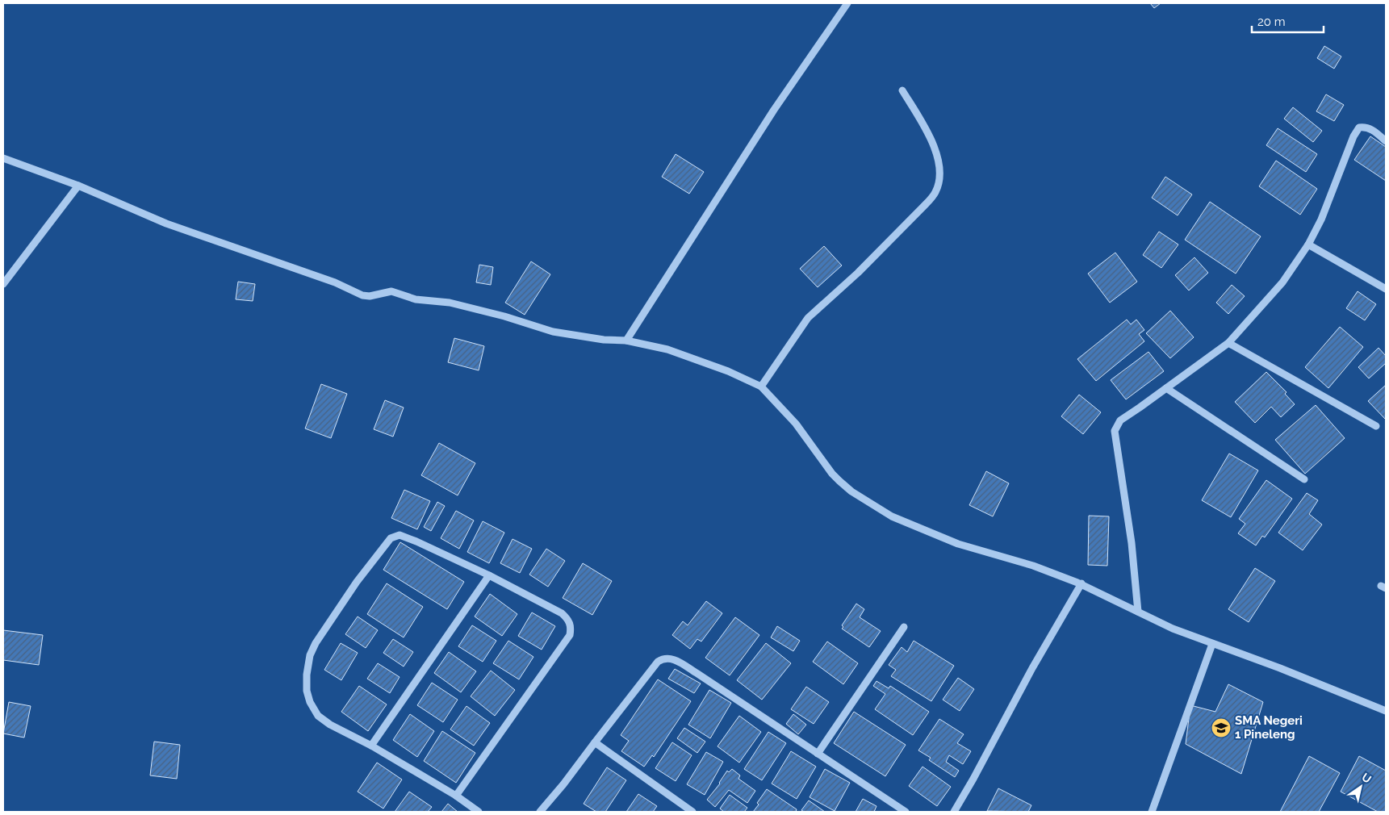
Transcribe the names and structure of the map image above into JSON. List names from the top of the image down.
{
  "places": {
    "school or university": ["SMA Negeri 1 Pineleng"]
  },
  "scale_bar": "20 m",
  "north": "top right"
}
